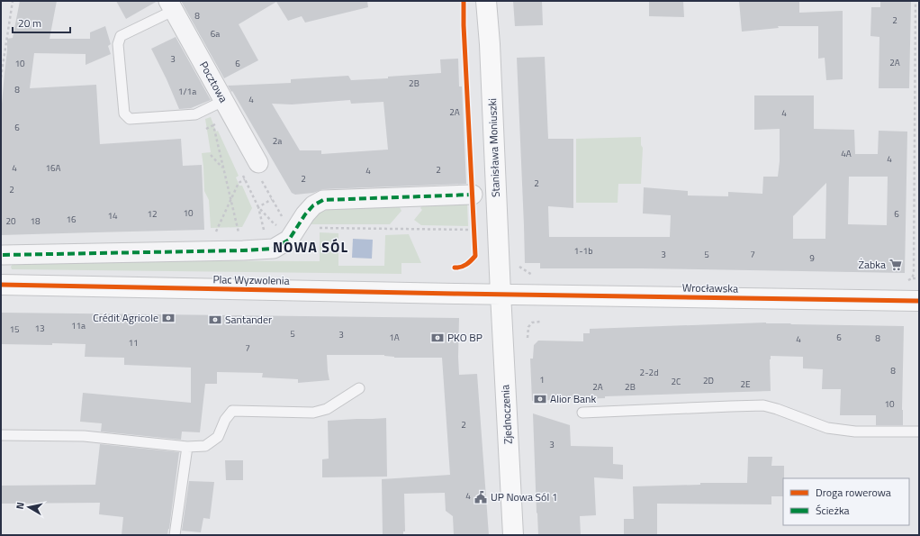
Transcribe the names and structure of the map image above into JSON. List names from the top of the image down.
{
  "streets": {
    "street": [
      "Pocztowa",
      "Stanisława Moniuszki",
      "Plac Wyzwolenia",
      "Wrocławska",
      "Zjednoczenia"
    ]
  },
  "crossings": [
    ["Stanisława Moniuszki", "Plac Wyzwolenia"],
    ["Stanisława Moniuszki", "Wrocławska"],
    ["Stanisława Moniuszki", "Zjednoczenia"],
    ["Plac Wyzwolenia", "Wrocławska"],
    ["Plac Wyzwolenia", "Zjednoczenia"],
    ["Wrocławska", "Zjednoczenia"]
  ],
  "districts": ["NOWA SÓL"],
  "places": {
    "supermarket": ["Żabka"],
    "bank": [
      "Crédit Agricole",
      "Santander",
      "PKO BP",
      "Alior Bank"
    ],
    "public building": ["UP Nowa Sól 1"]
  },
  "house_numbers": [
    "8",
    "2",
    "6a",
    "3",
    "2A",
    "10",
    "6",
    "2B",
    "8",
    "1/1a",
    "4",
    "2A",
    "4",
    "6",
    "2a",
    "4A",
    "4",
    "4",
    "16A",
    "2",
    "4",
    "2",
    "2",
    "2",
    "10",
    "12",
    "6",
    "14",
    "16",
    "20",
    "18",
    "1-1b",
    "3",
    "5",
    "7",
    "9",
    "11a",
    "13",
    "15",
    "5",
    "3",
    "1A",
    "6",
    "8",
    "4",
    "11",
    "7",
    "8",
    "2-2d",
    "1",
    "2D",
    "2C",
    "2E",
    "2A",
    "2B",
    "10",
    "2",
    "3",
    "4"
  ],
  "legend": ["Droga rowerowa", "Ścieżka"],
  "scale_bar": "20 m",
  "north": "left"
}
